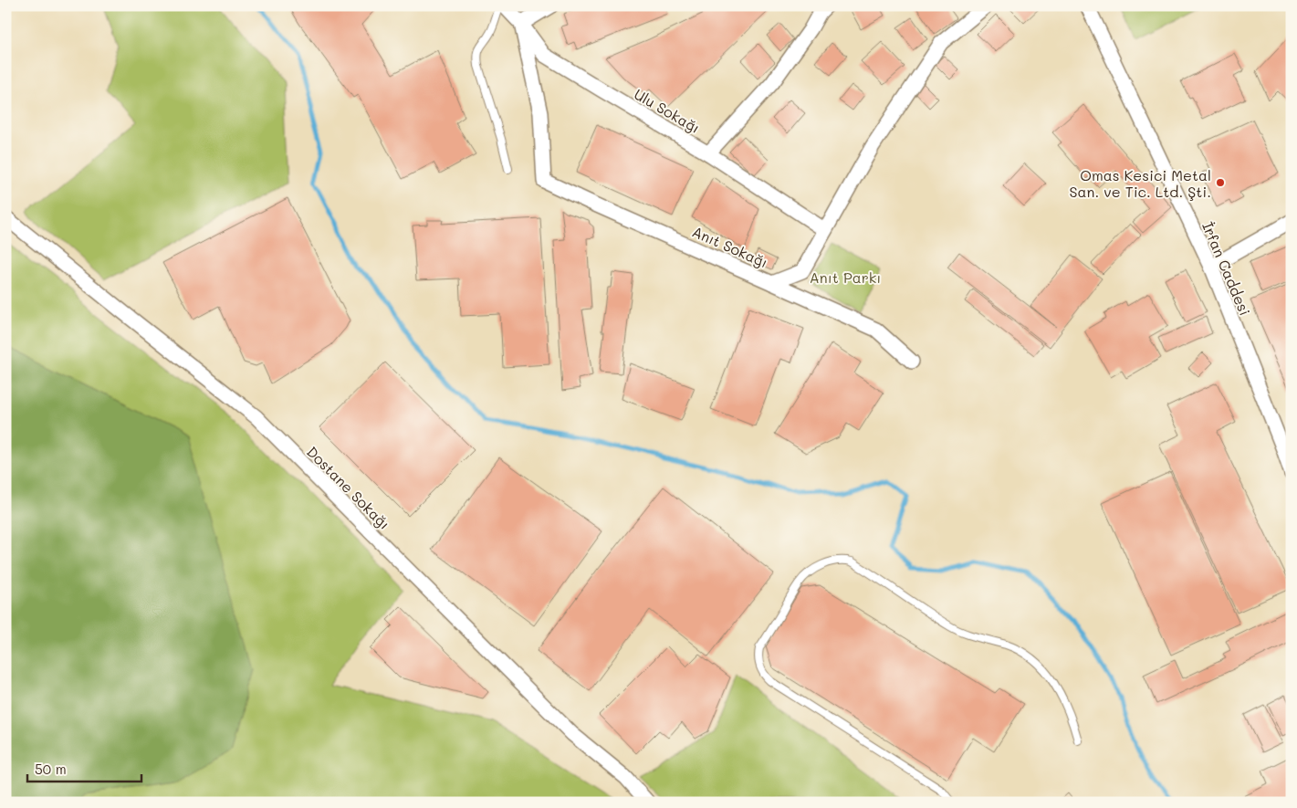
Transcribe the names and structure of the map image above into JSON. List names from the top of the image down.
{
  "streets": {
    "street": [
      "Ulu Sokağı",
      "Anıt Sokağı",
      "İrfan Caddesi",
      "Dostane Sokağı"
    ]
  },
  "crossings": [
    ["Ulu Sokağı", "Anıt Sokağı"]
  ],
  "parks": ["Anıt Parkı"],
  "places": ["Omas Kesici Metal San. ve Tic. Ltd. Şti."],
  "scale_bar": "50 m"
}
